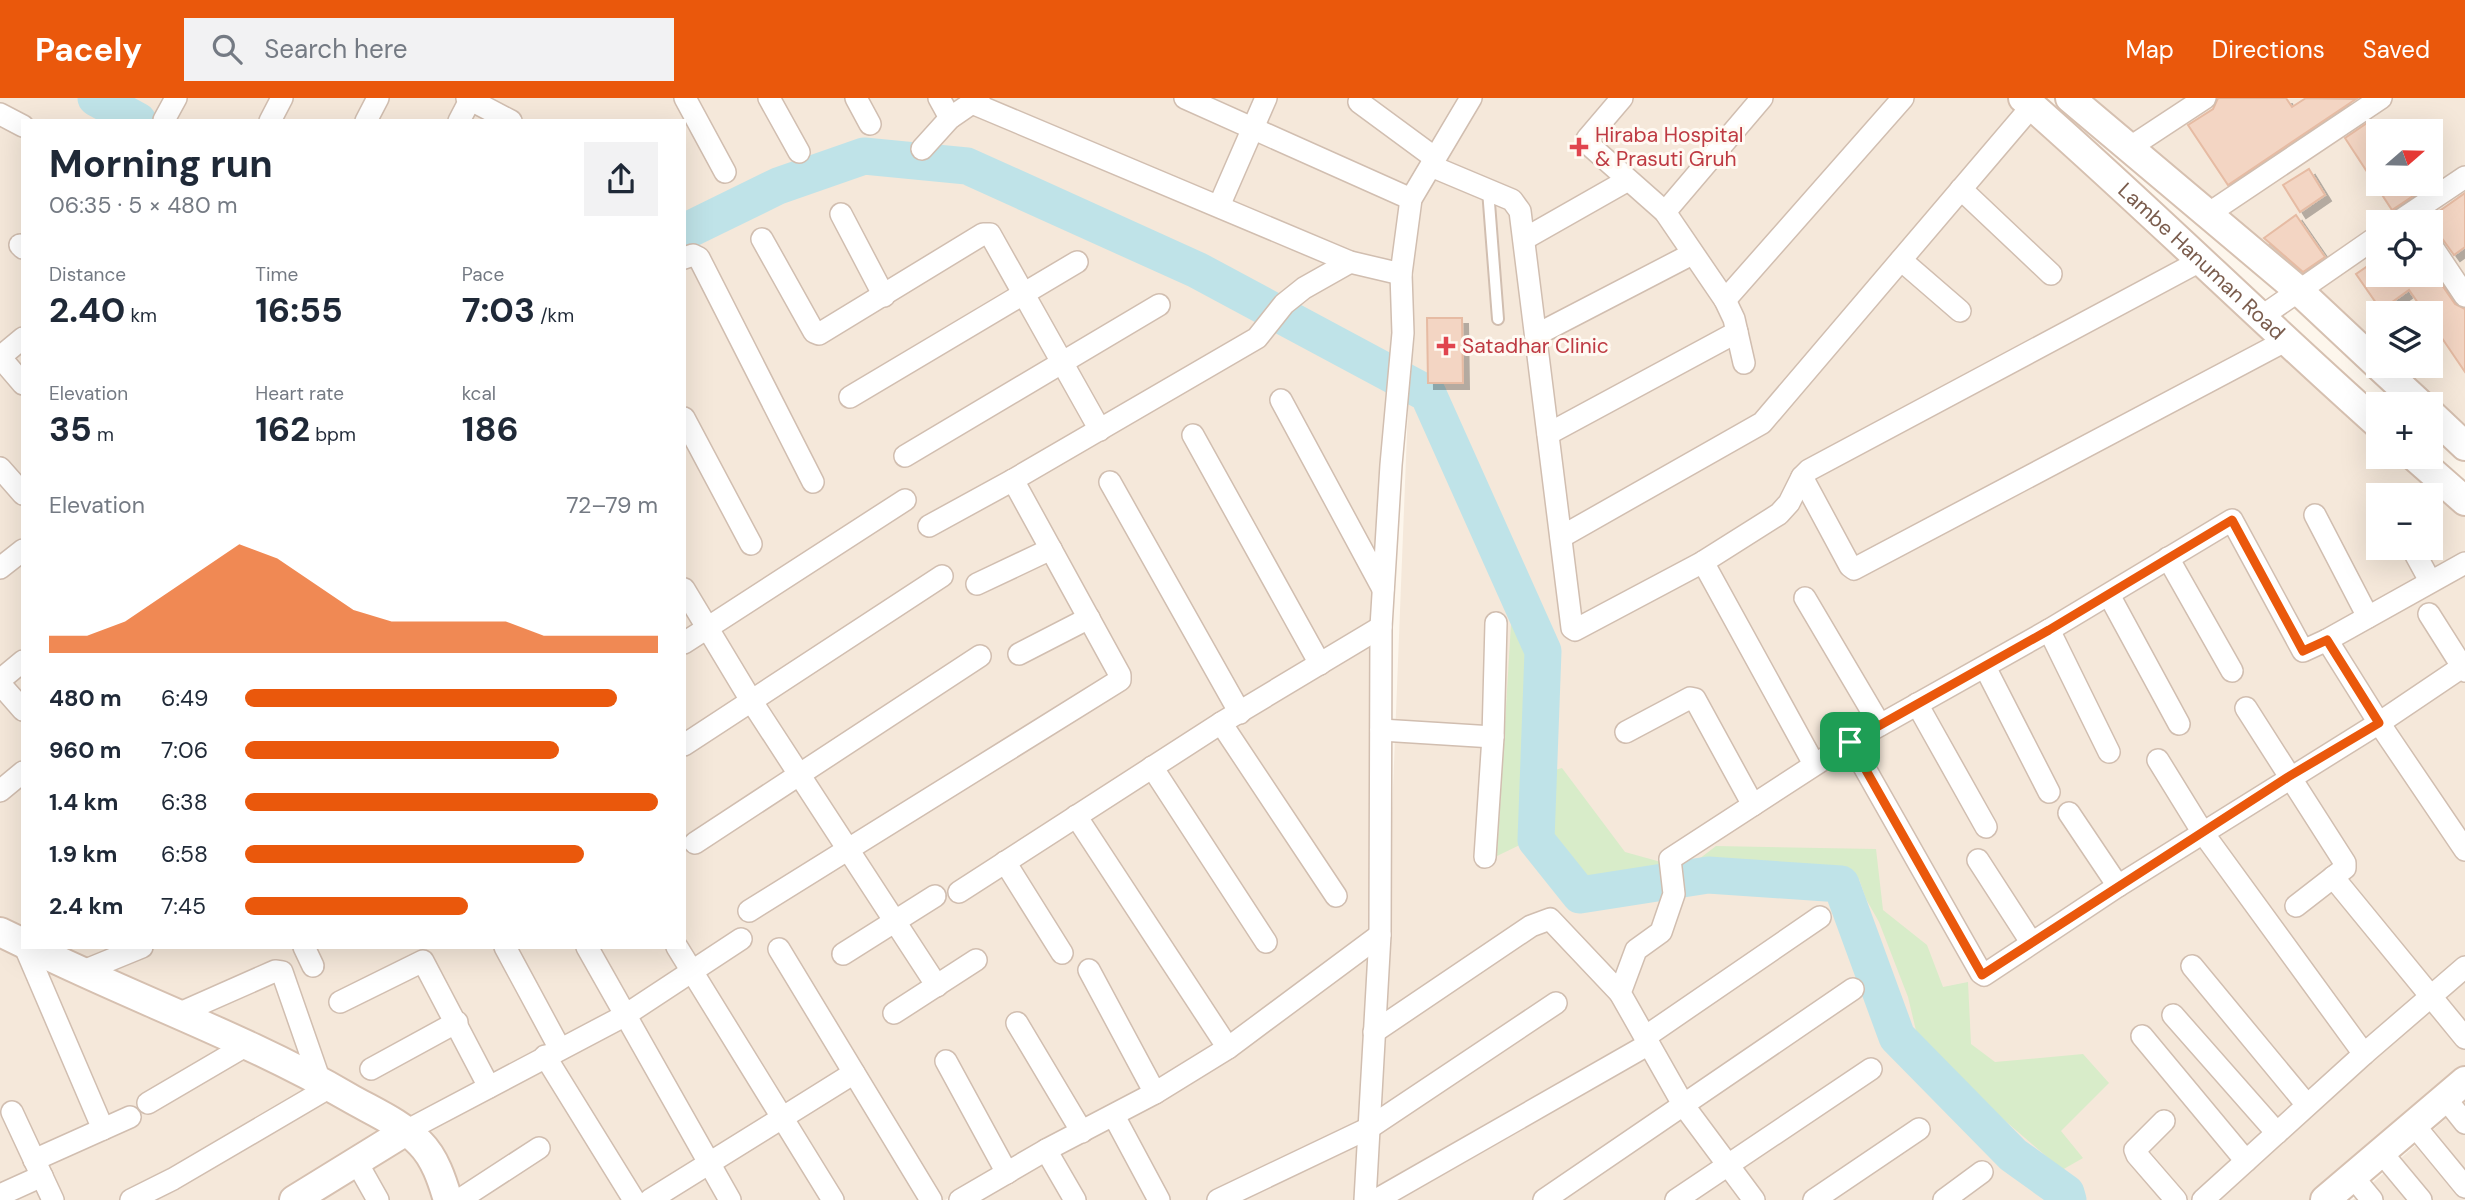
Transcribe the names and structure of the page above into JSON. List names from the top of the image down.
{
  "streets": {
    "street": ["Lambe Hanuman Road"]
  },
  "places": {
    "health": ["Hiraba Hospital & Prasuti Gruh", "Satadhar Clinic"]
  },
  "north": "right",
  "page": {
    "header": "Pacely",
    "search": "Search here",
    "nav": ["Map", "Directions", "Saved"],
    "map_buttons": ["+", "−"],
    "heading": ["Morning run", "06:35 · 5 × 480 m"],
    "stats": [
      ["Distance", "2.40 km"],
      ["Time", "16:55"],
      ["Pace", "7:03 /km"],
      ["Elevation", "35 m"],
      ["Heart rate", "162 bpm"],
      ["kcal", "186"]
    ],
    "chart": ["Elevation", "72–79 m"],
    "list": [
      {
        "name": "480 m",
        "note": "6:49"
      },
      {
        "name": "960 m",
        "note": "7:06"
      },
      {
        "name": "1.4 km",
        "note": "6:38"
      },
      {
        "name": "1.9 km",
        "note": "6:58"
      },
      {
        "name": "2.4 km",
        "note": "7:45"
      }
    ]
  }
}
